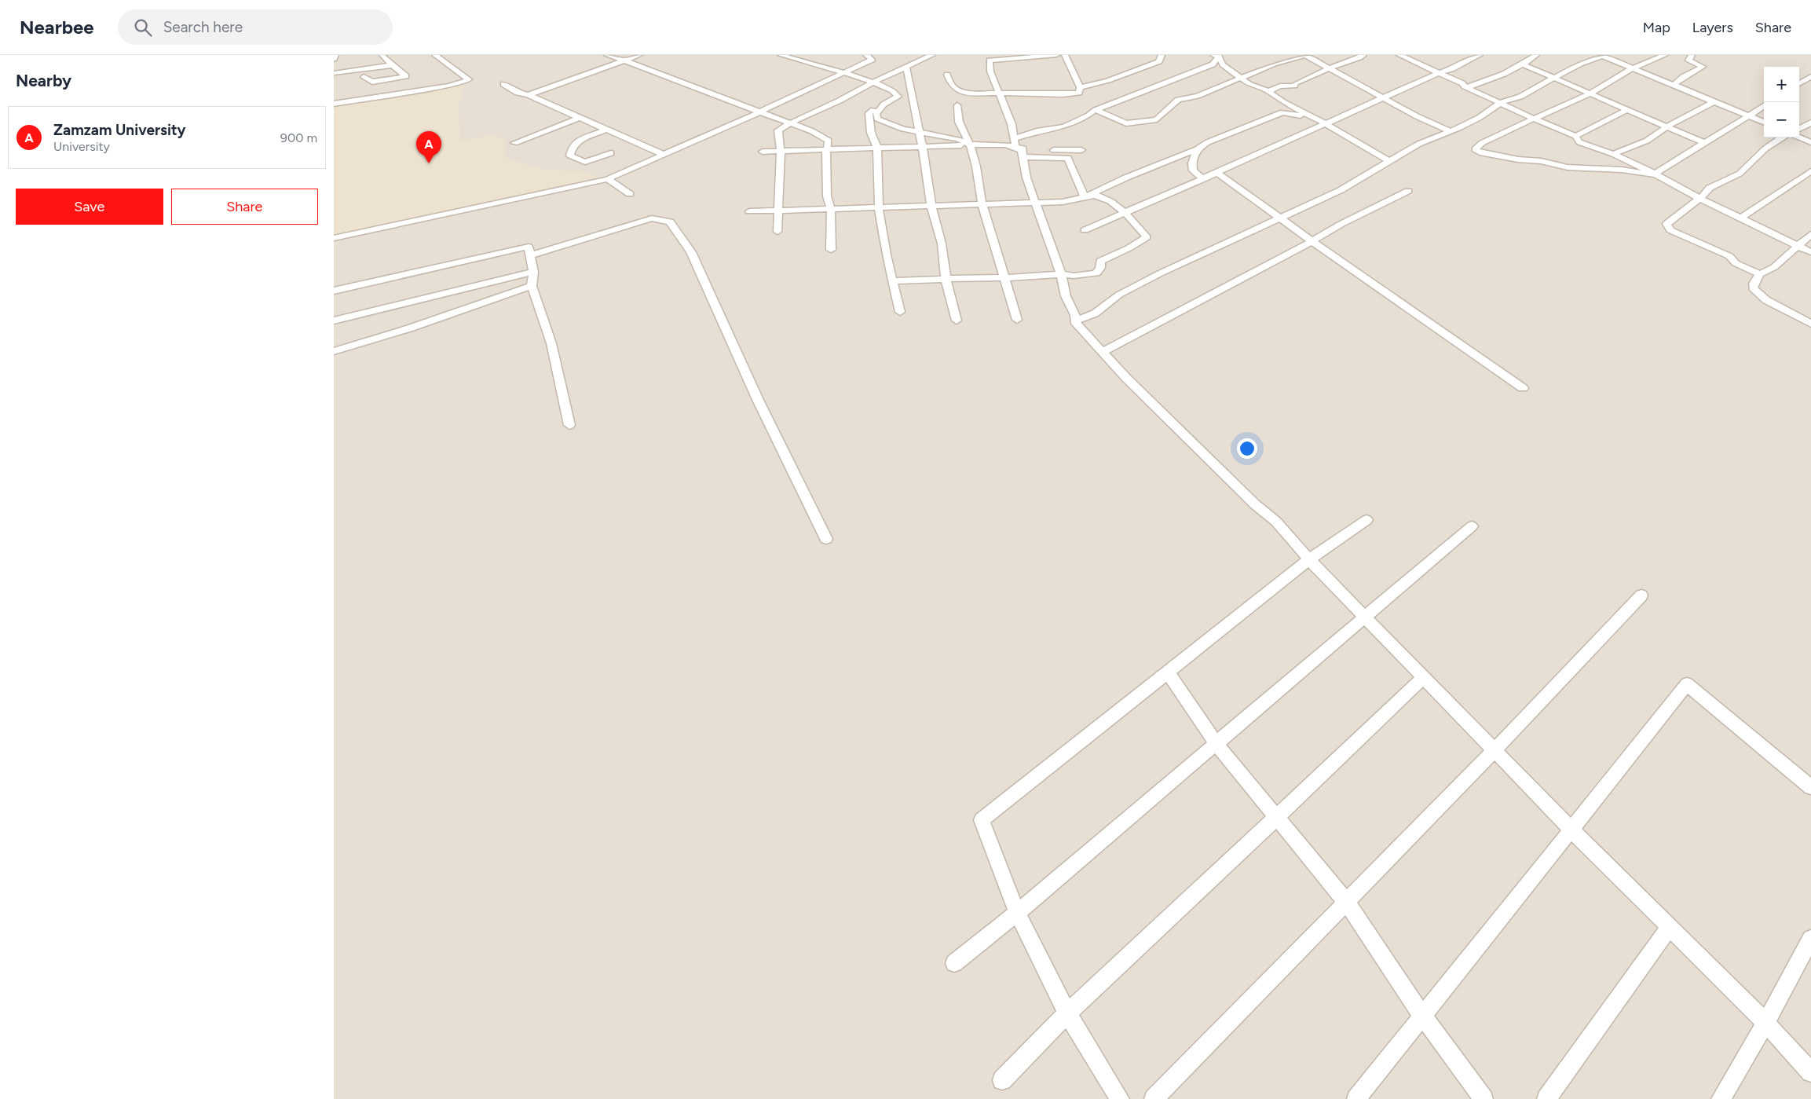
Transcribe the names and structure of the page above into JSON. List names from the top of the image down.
{
  "page": {
    "header": "Nearbee",
    "search": "Search here",
    "nav": ["Map", "Layers", "Share"],
    "heading": "Nearby",
    "map_buttons": ["+", "−"],
    "list": [
      {
        "mark": "A",
        "name": "Zamzam University",
        "note": "University",
        "value": "900 m"
      }
    ],
    "pins": "A",
    "buttons": ["Save", "Share"]
  }
}
